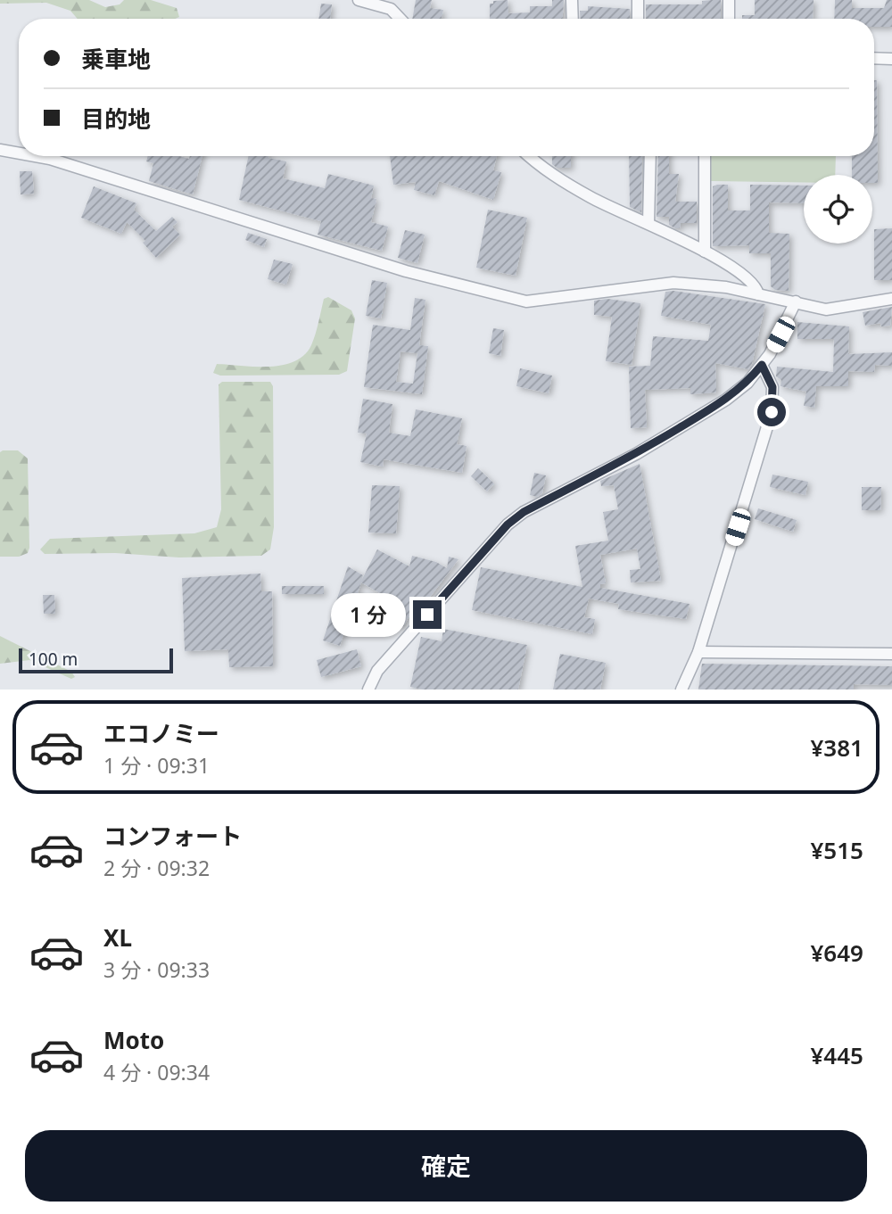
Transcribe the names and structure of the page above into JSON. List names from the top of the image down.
{
  "scale_bar": "100 m",
  "page": {
    "banner": ["乗車地", "目的地"],
    "bubble": "1 分",
    "scale": "100 m",
    "list": [
      {
        "name": "エコノミー",
        "note": "1 分 · 09:31",
        "value": "¥381"
      },
      {
        "name": "コンフォート",
        "note": "2 分 · 09:32",
        "value": "¥515"
      },
      {
        "name": "XL",
        "note": "3 分 · 09:33",
        "value": "¥649"
      },
      {
        "name": "Moto",
        "note": "4 分 · 09:34",
        "value": "¥445"
      }
    ],
    "buttons": "確定"
  }
}
